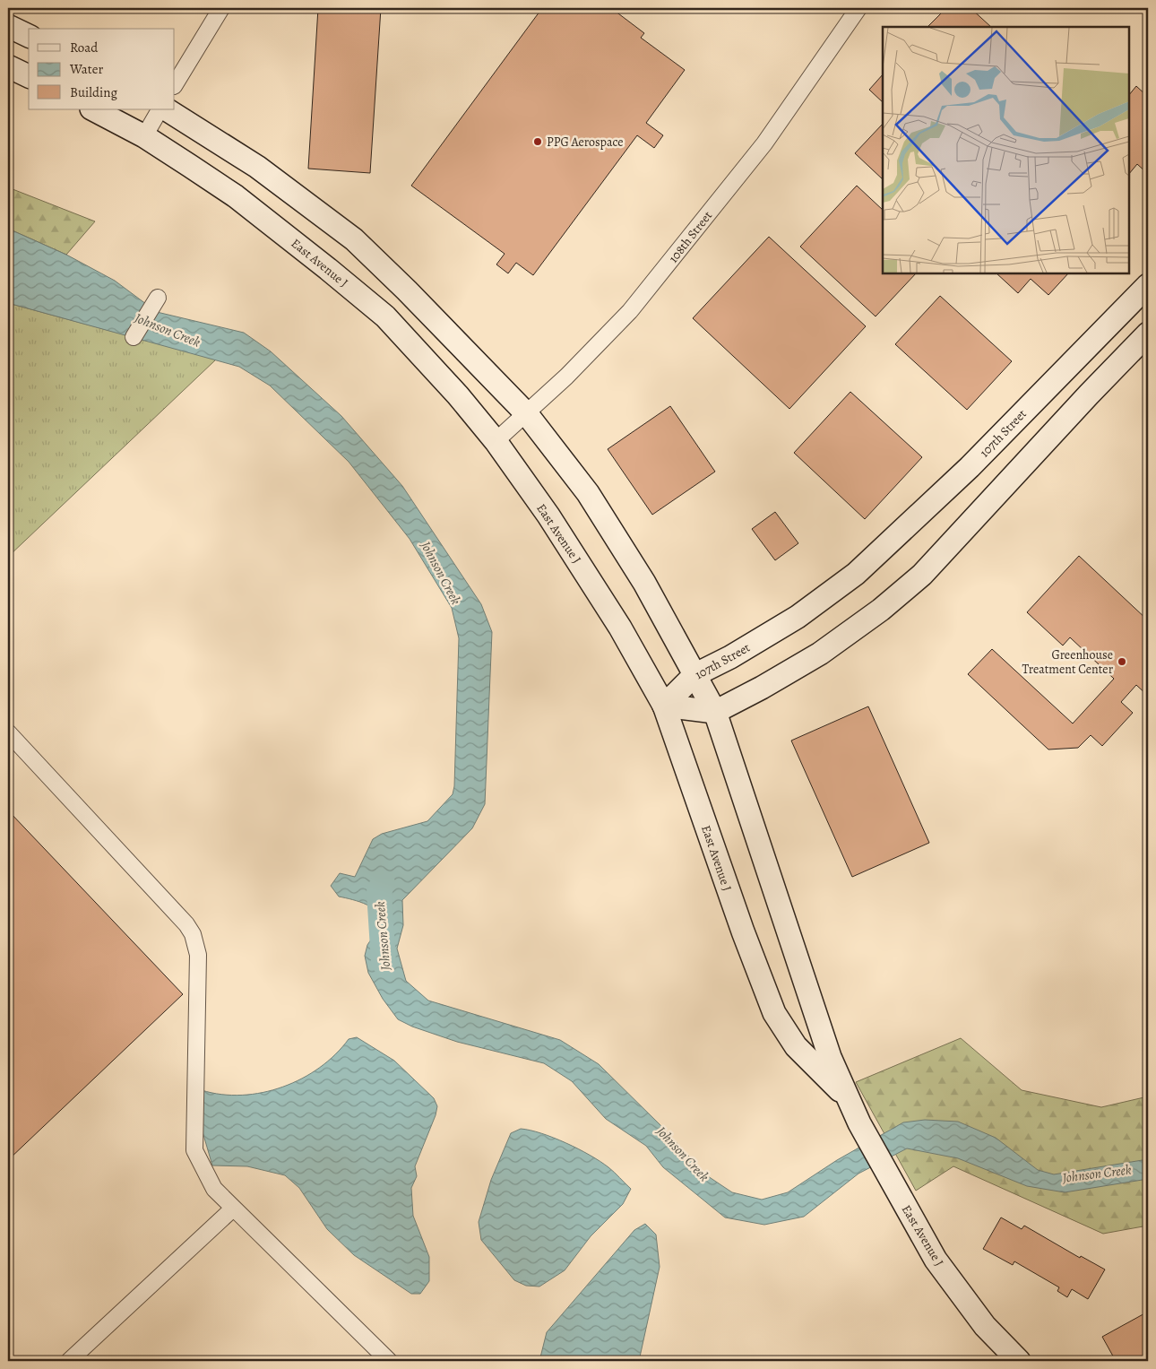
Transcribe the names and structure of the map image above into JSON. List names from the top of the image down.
{
  "streets": {
    "street": ["108th Street", "East Avenue J", "107th Street"]
  },
  "crossings": [
    ["108th Street", "East Avenue J"],
    ["East Avenue J", "107th Street"]
  ],
  "water": ["Johnson Creek"],
  "places": ["PPG Aerospace", "Greenhouse Treatment Center"],
  "legend": ["Road", "Water", "Building"]
}
